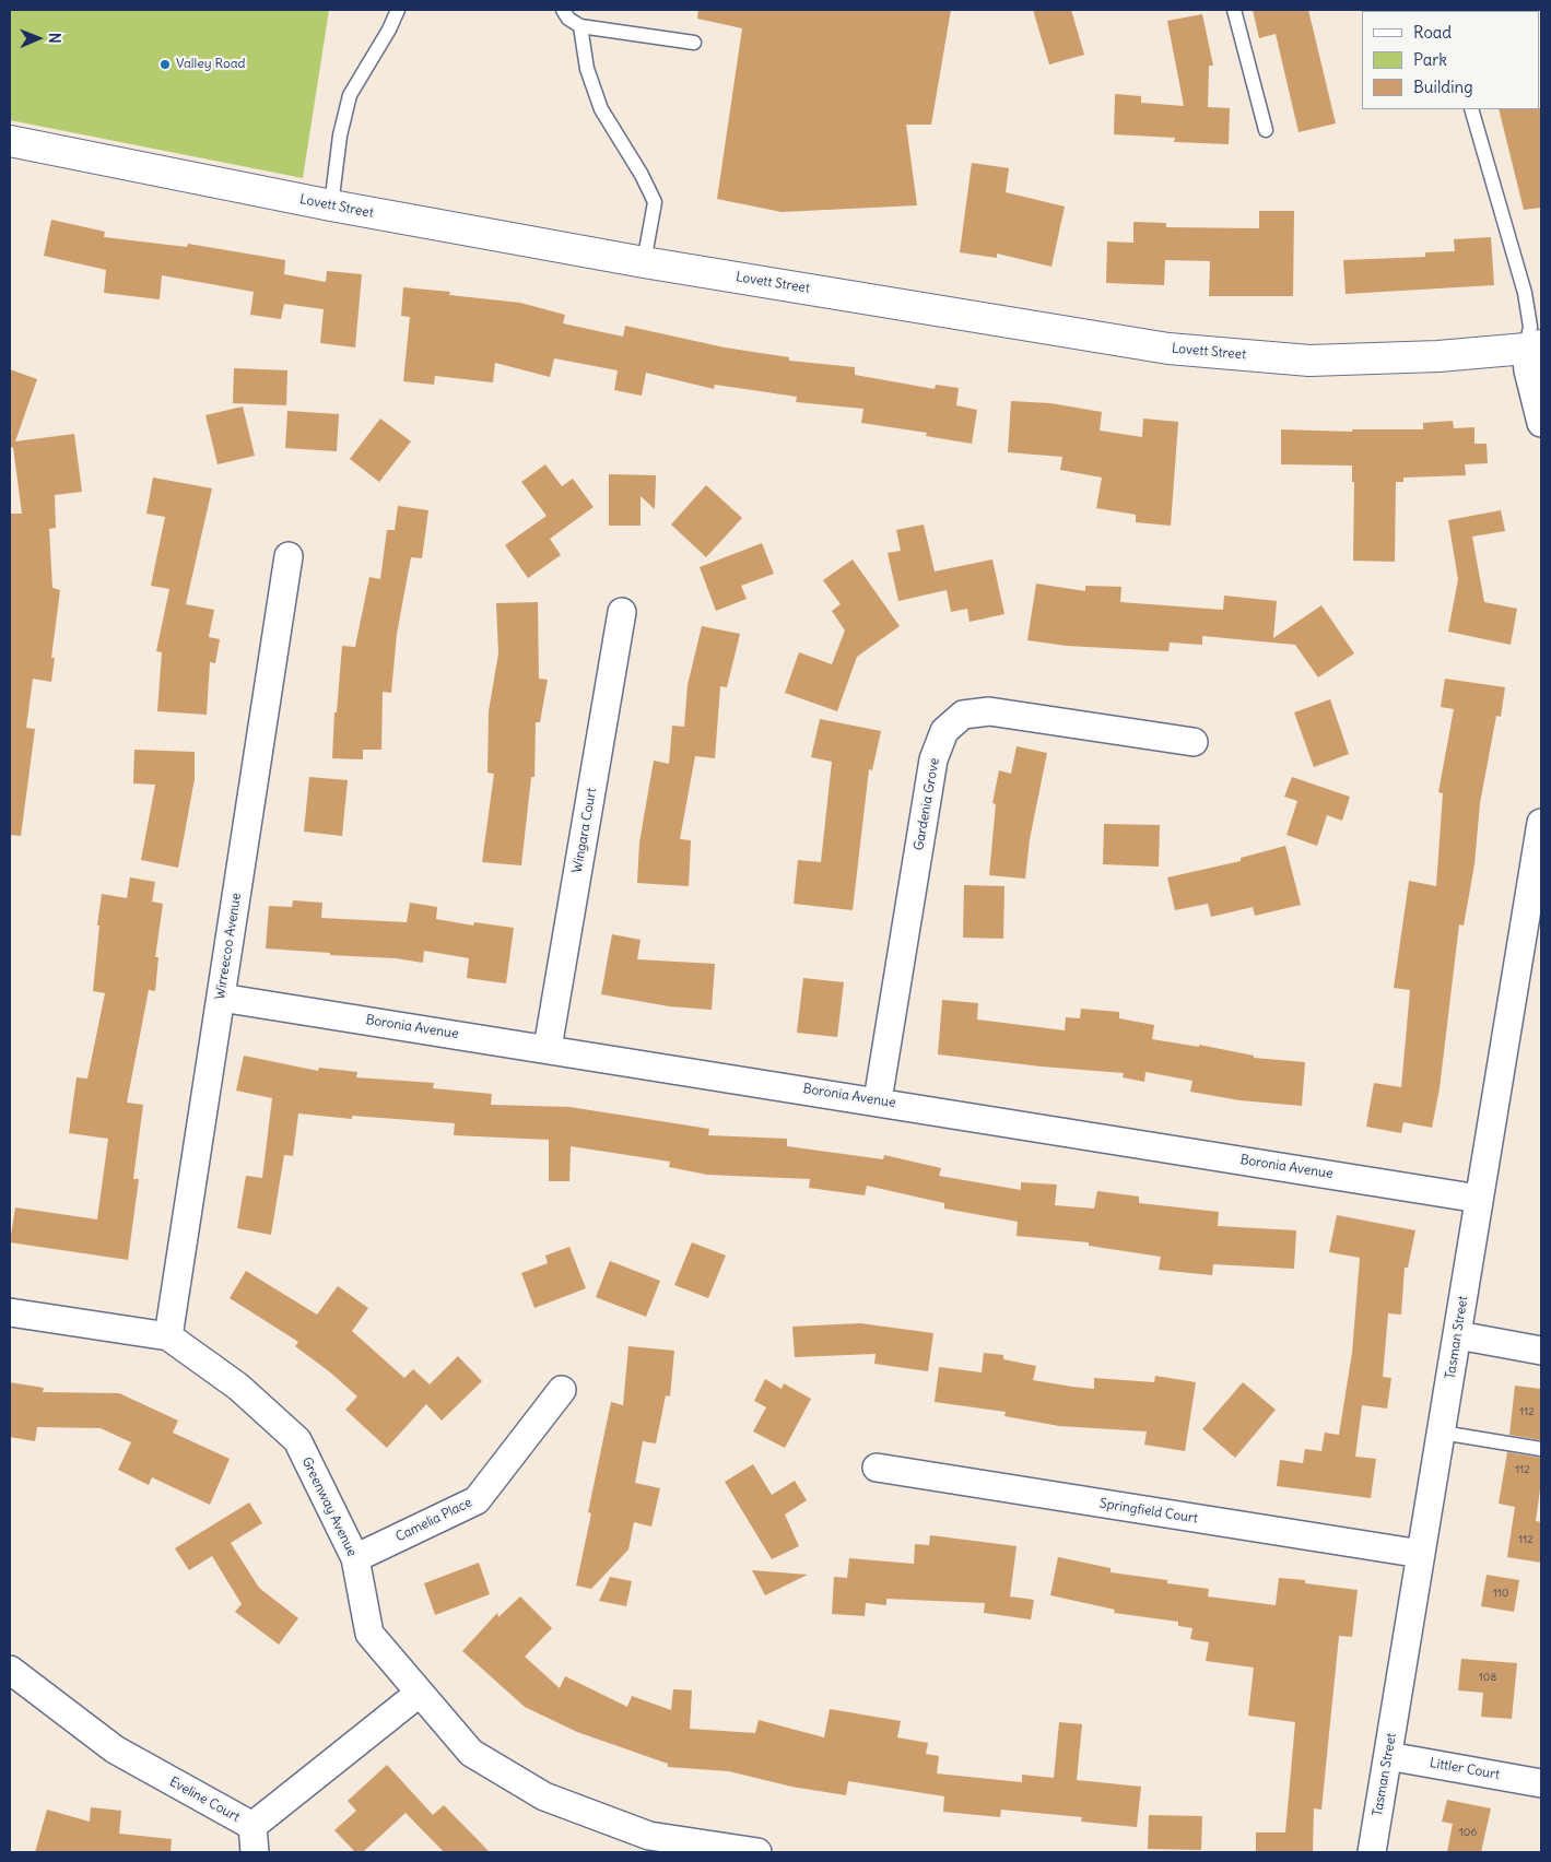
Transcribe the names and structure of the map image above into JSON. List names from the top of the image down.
{
  "streets": {
    "street": [
      "Lovett Street",
      "Gardenia Grove",
      "Wingara Court",
      "Wirreecoo Avenue",
      "Boronia Avenue",
      "Tasman Street",
      "Greenway Avenue",
      "Springfield Court",
      "Camelia Place",
      "Littler Court",
      "Eveline Court"
    ]
  },
  "crossings": [
    ["Gardenia Grove", "Boronia Avenue"],
    ["Wingara Court", "Boronia Avenue"],
    ["Wirreecoo Avenue", "Boronia Avenue"],
    ["Wirreecoo Avenue", "Greenway Avenue"],
    ["Boronia Avenue", "Tasman Street"],
    ["Tasman Street", "Springfield Court"],
    ["Tasman Street", "Littler Court"],
    ["Greenway Avenue", "Camelia Place"],
    ["Greenway Avenue", "Eveline Court"]
  ],
  "places": ["Valley Road"],
  "house_numbers": [
    "112",
    "112",
    "112",
    "110",
    "108",
    "106"
  ],
  "legend": ["Road", "Park", "Building"],
  "north": "right"
}
